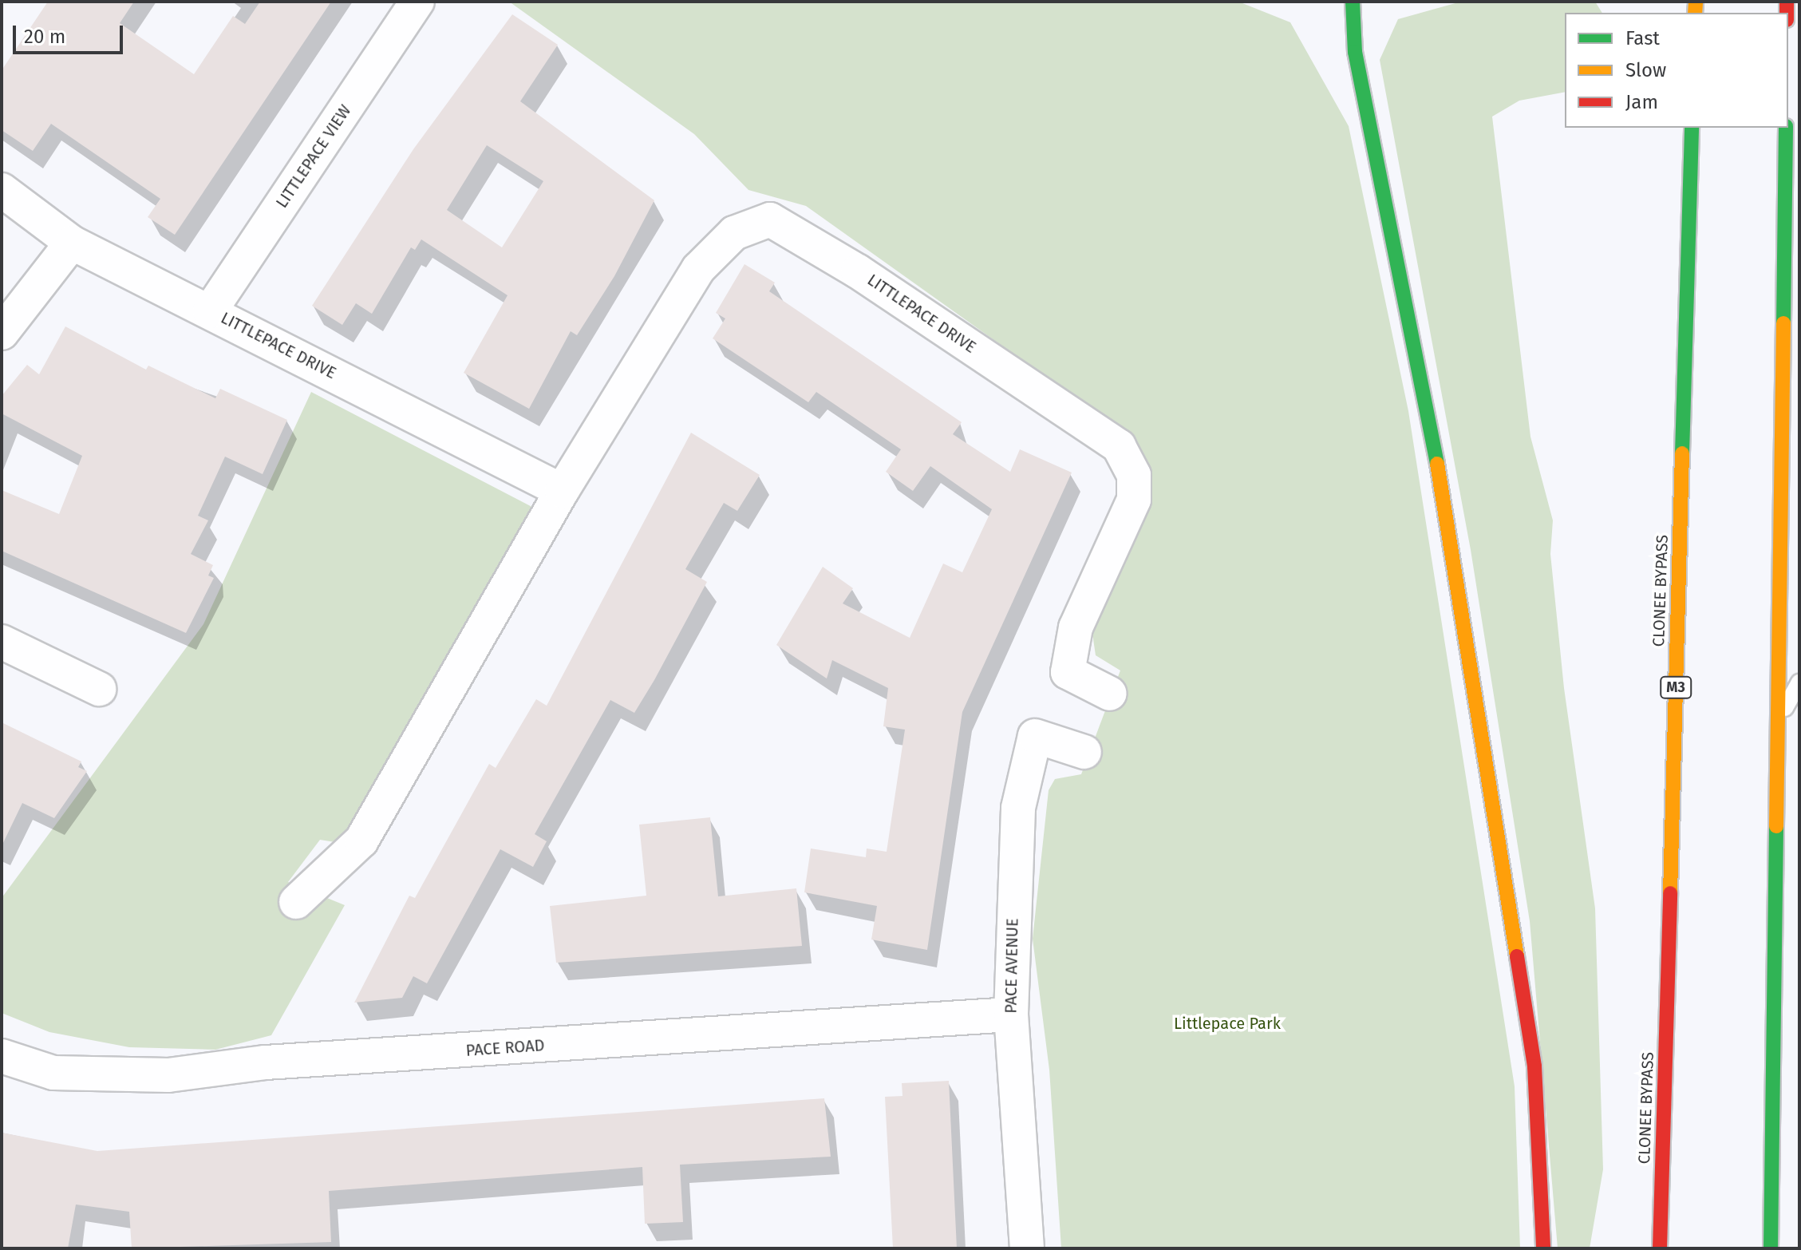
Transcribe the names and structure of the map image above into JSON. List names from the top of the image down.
{
  "streets": {
    "highway": ["CLONEE BYPASS", "M3"],
    "street": [
      "LITTLEPACE VIEW",
      "LITTLEPACE DRIVE",
      "PACE AVENUE",
      "PACE ROAD"
    ]
  },
  "crossings": [
    ["LITTLEPACE VIEW", "LITTLEPACE DRIVE"],
    ["PACE AVENUE", "PACE ROAD"]
  ],
  "parks": ["Littlepace Park"],
  "legend": ["Fast", "Slow", "Jam"],
  "scale_bar": "20 m"
}
